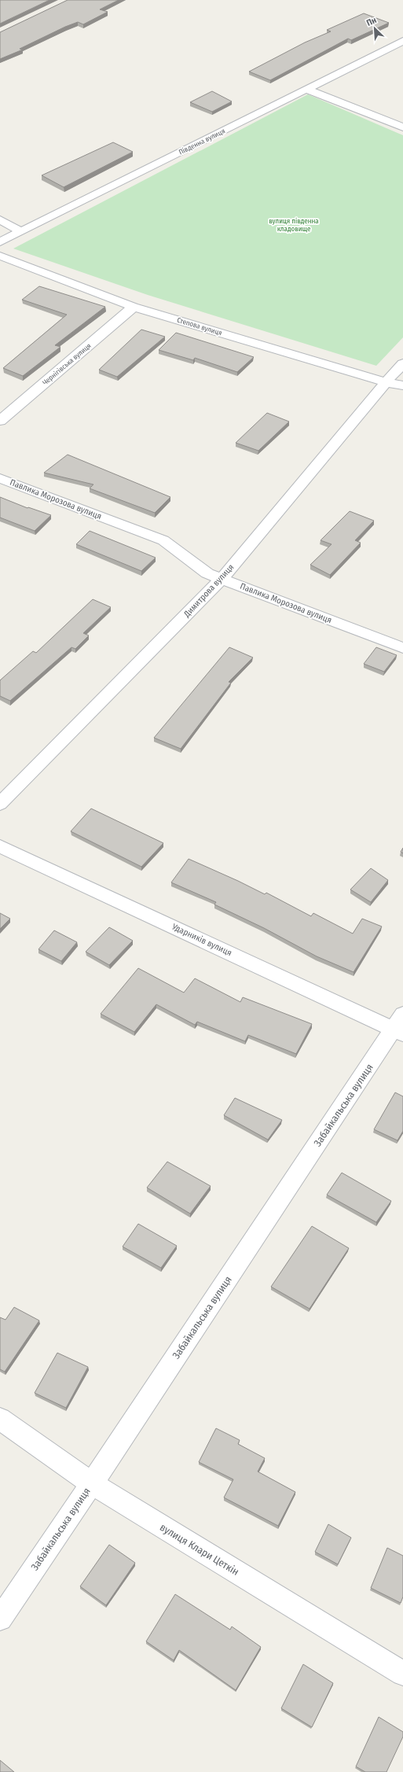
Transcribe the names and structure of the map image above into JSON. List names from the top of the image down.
{
  "streets": {
    "street": [
      "Південна вулиця",
      "Степова вулиця",
      "Чернігівська вулиця",
      "Павлика Морозова вулиця",
      "Димитрова вулиця",
      "Ударників вулиця",
      "Забайкальська вулиця",
      "вулиця Клари Цеткін"
    ]
  },
  "crossings": [
    ["Степова вулиця", "Чернігівська вулиця"],
    ["Степова вулиця", "Димитрова вулиця"],
    ["Павлика Морозова вулиця", "Димитрова вулиця"],
    ["Ударників вулиця", "Забайкальська вулиця"],
    ["Забайкальська вулиця", "вулиця Клари Цеткін"]
  ],
  "parks": ["вулиця південна кладовище"],
  "north": "top left"
}
